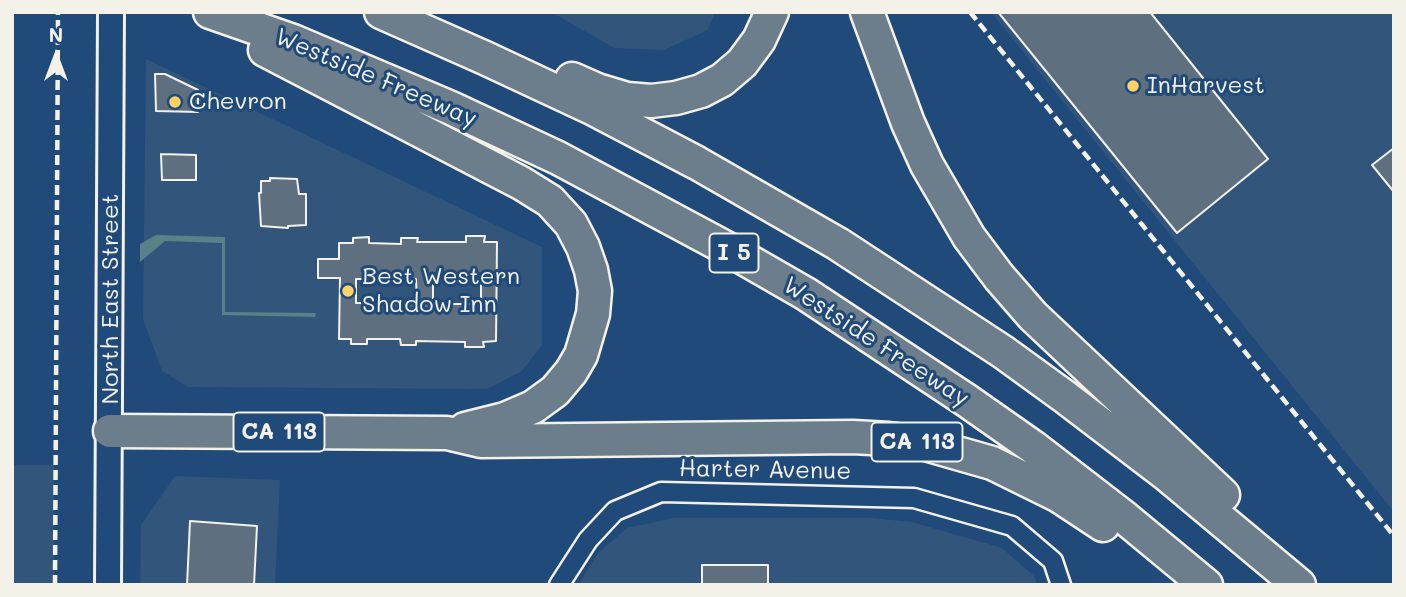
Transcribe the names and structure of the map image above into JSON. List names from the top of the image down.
{
  "streets": {
    "highway": ["Westside Freeway", "I 5", "CA 113"],
    "main road": ["North East Street"],
    "street": ["Harter Avenue"]
  },
  "crossings": [
    ["North East Street", "CA 113"]
  ],
  "places": ["InHarvest", "Chevron", "Best Western Shadow Inn"],
  "north": "top"
}
